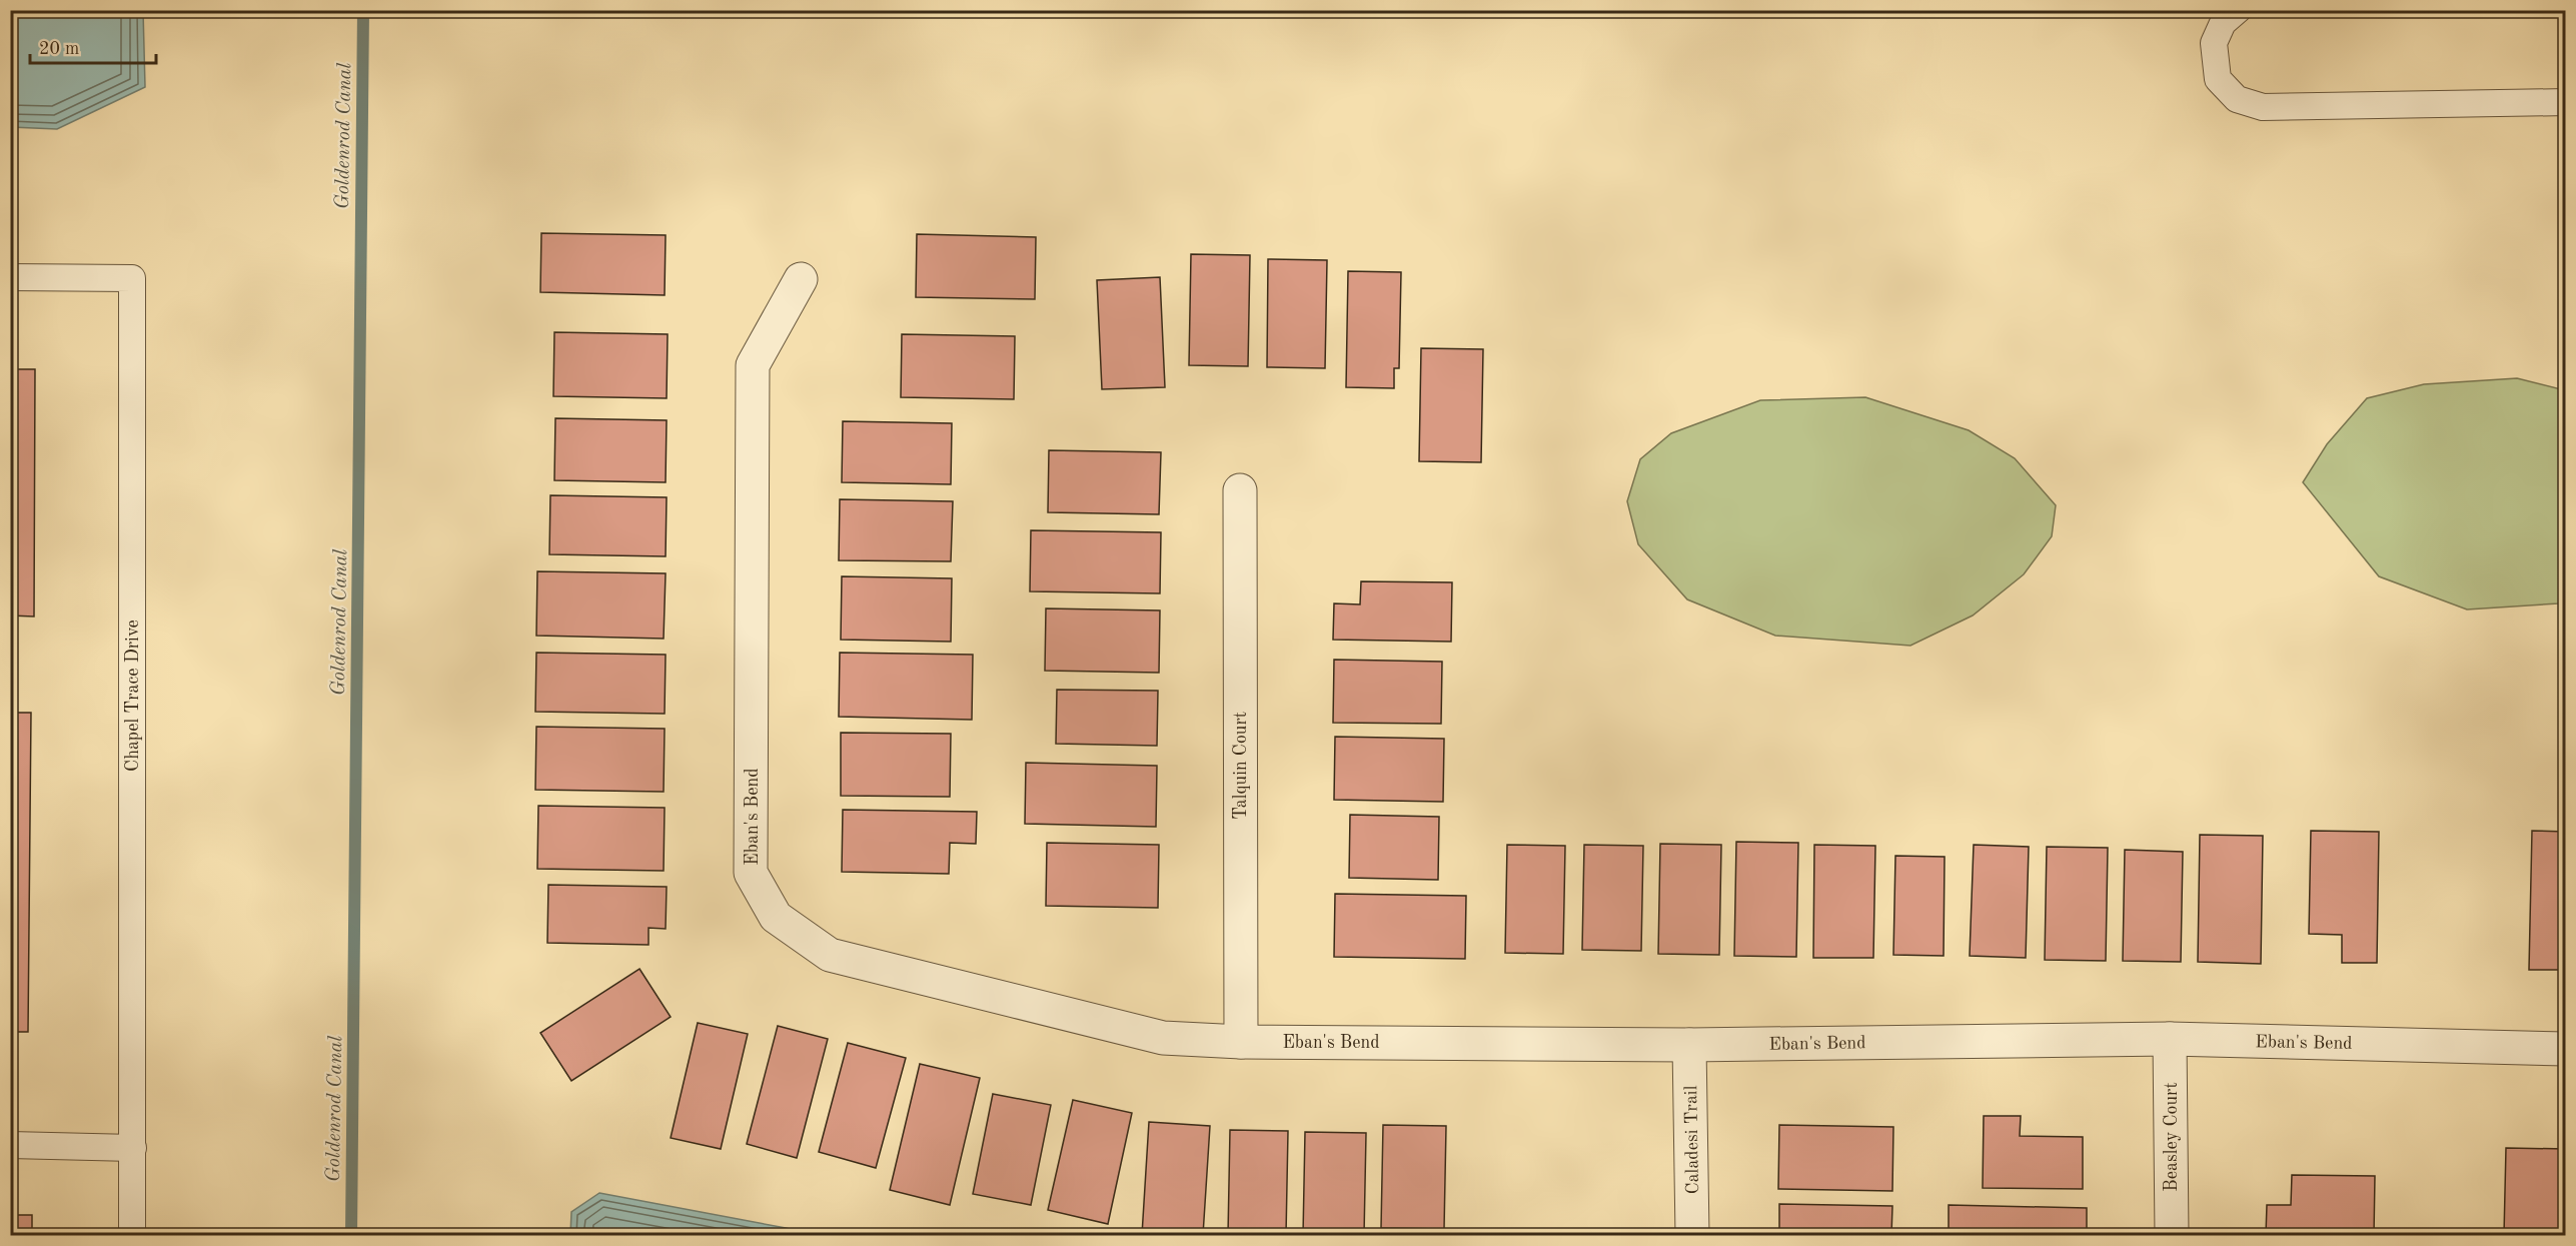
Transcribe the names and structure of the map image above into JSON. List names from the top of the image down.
{
  "streets": {
    "street": [
      "Talquin Court",
      "Eban's Bend",
      "Beasley Court",
      "Caladesi Trail"
    ],
    "lane": ["Chapel Trace Drive"]
  },
  "crossings": [
    ["Talquin Court", "Eban's Bend"],
    ["Eban's Bend", "Beasley Court"],
    ["Eban's Bend", "Caladesi Trail"]
  ],
  "water": ["Goldenrod Canal"],
  "scale_bar": "20 m"
}
